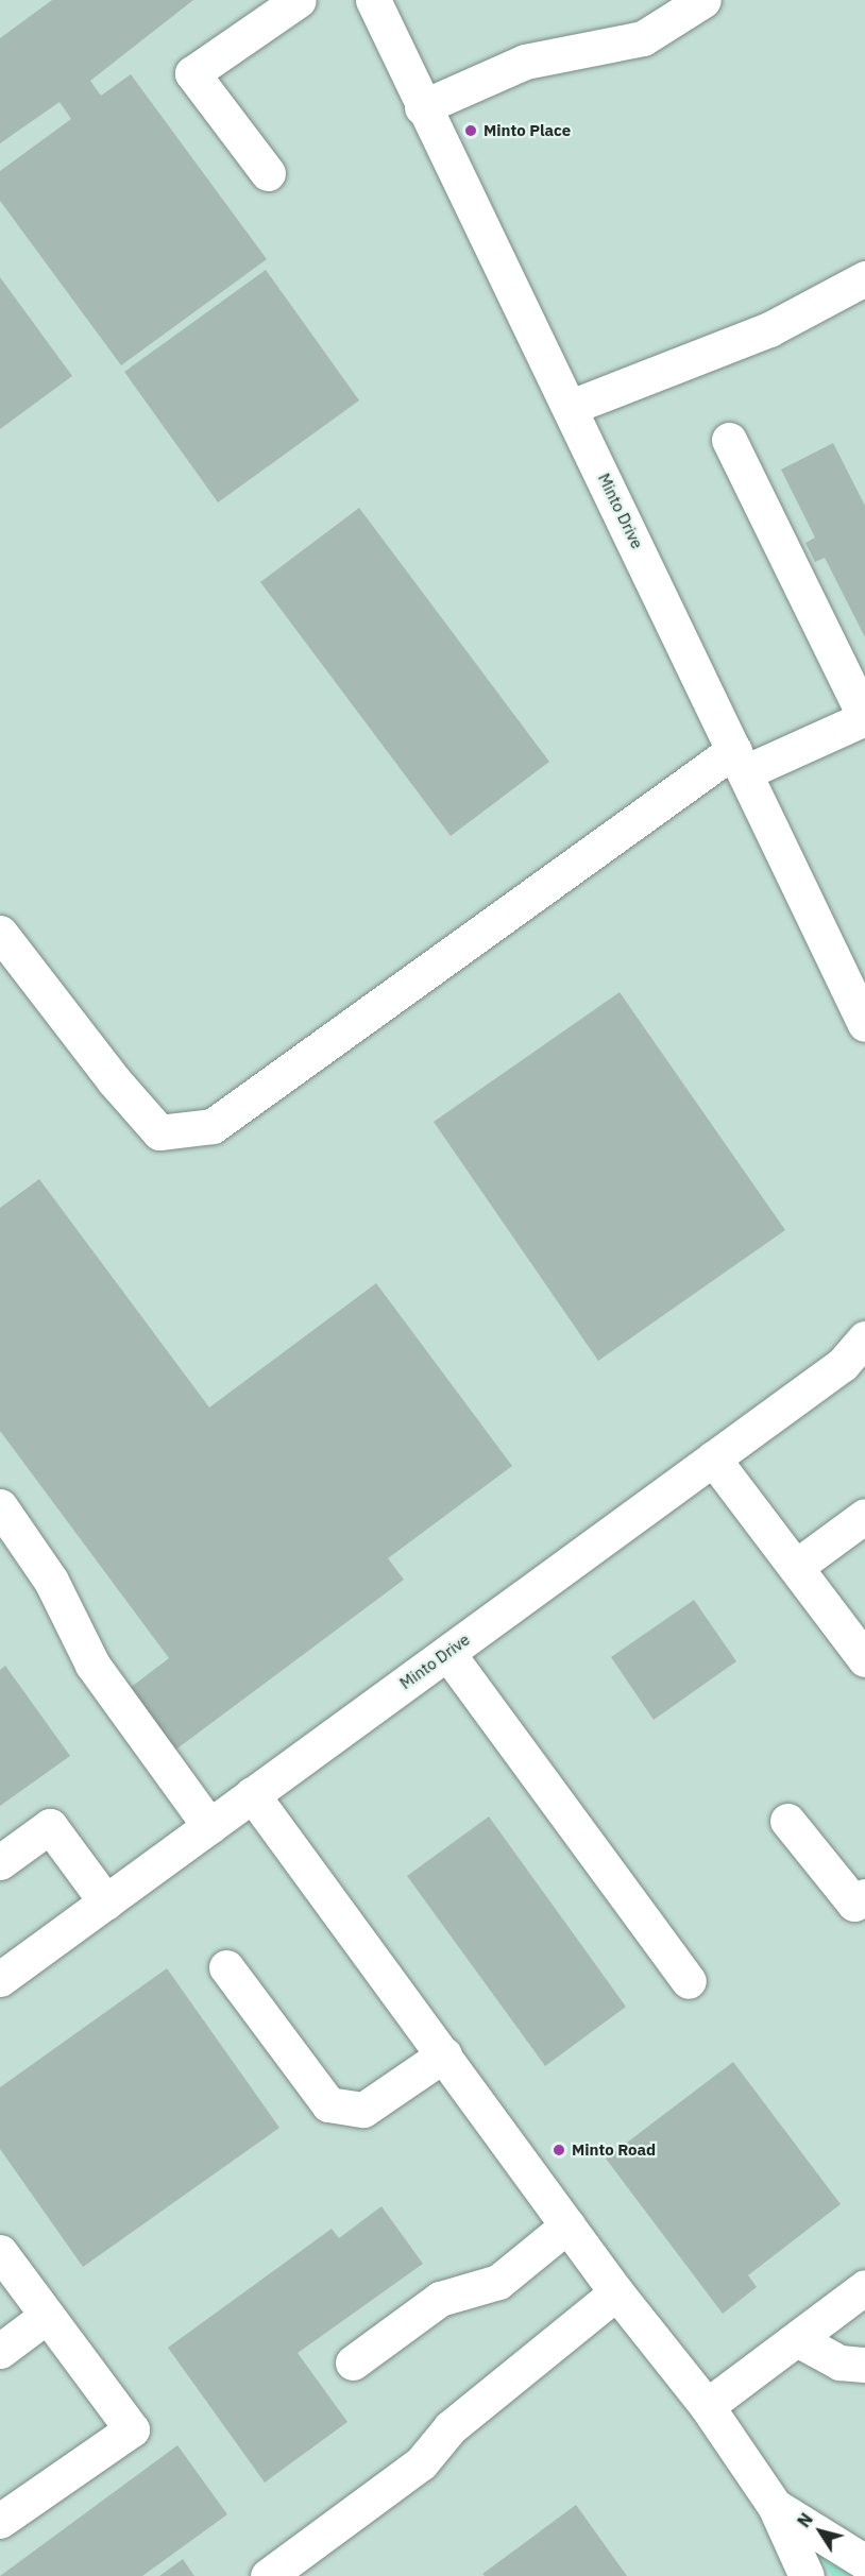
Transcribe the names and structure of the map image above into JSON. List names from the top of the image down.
{
  "streets": {
    "street": ["Minto Drive"]
  },
  "places": ["Minto Place", "Minto Road"],
  "north": "top left"
}
